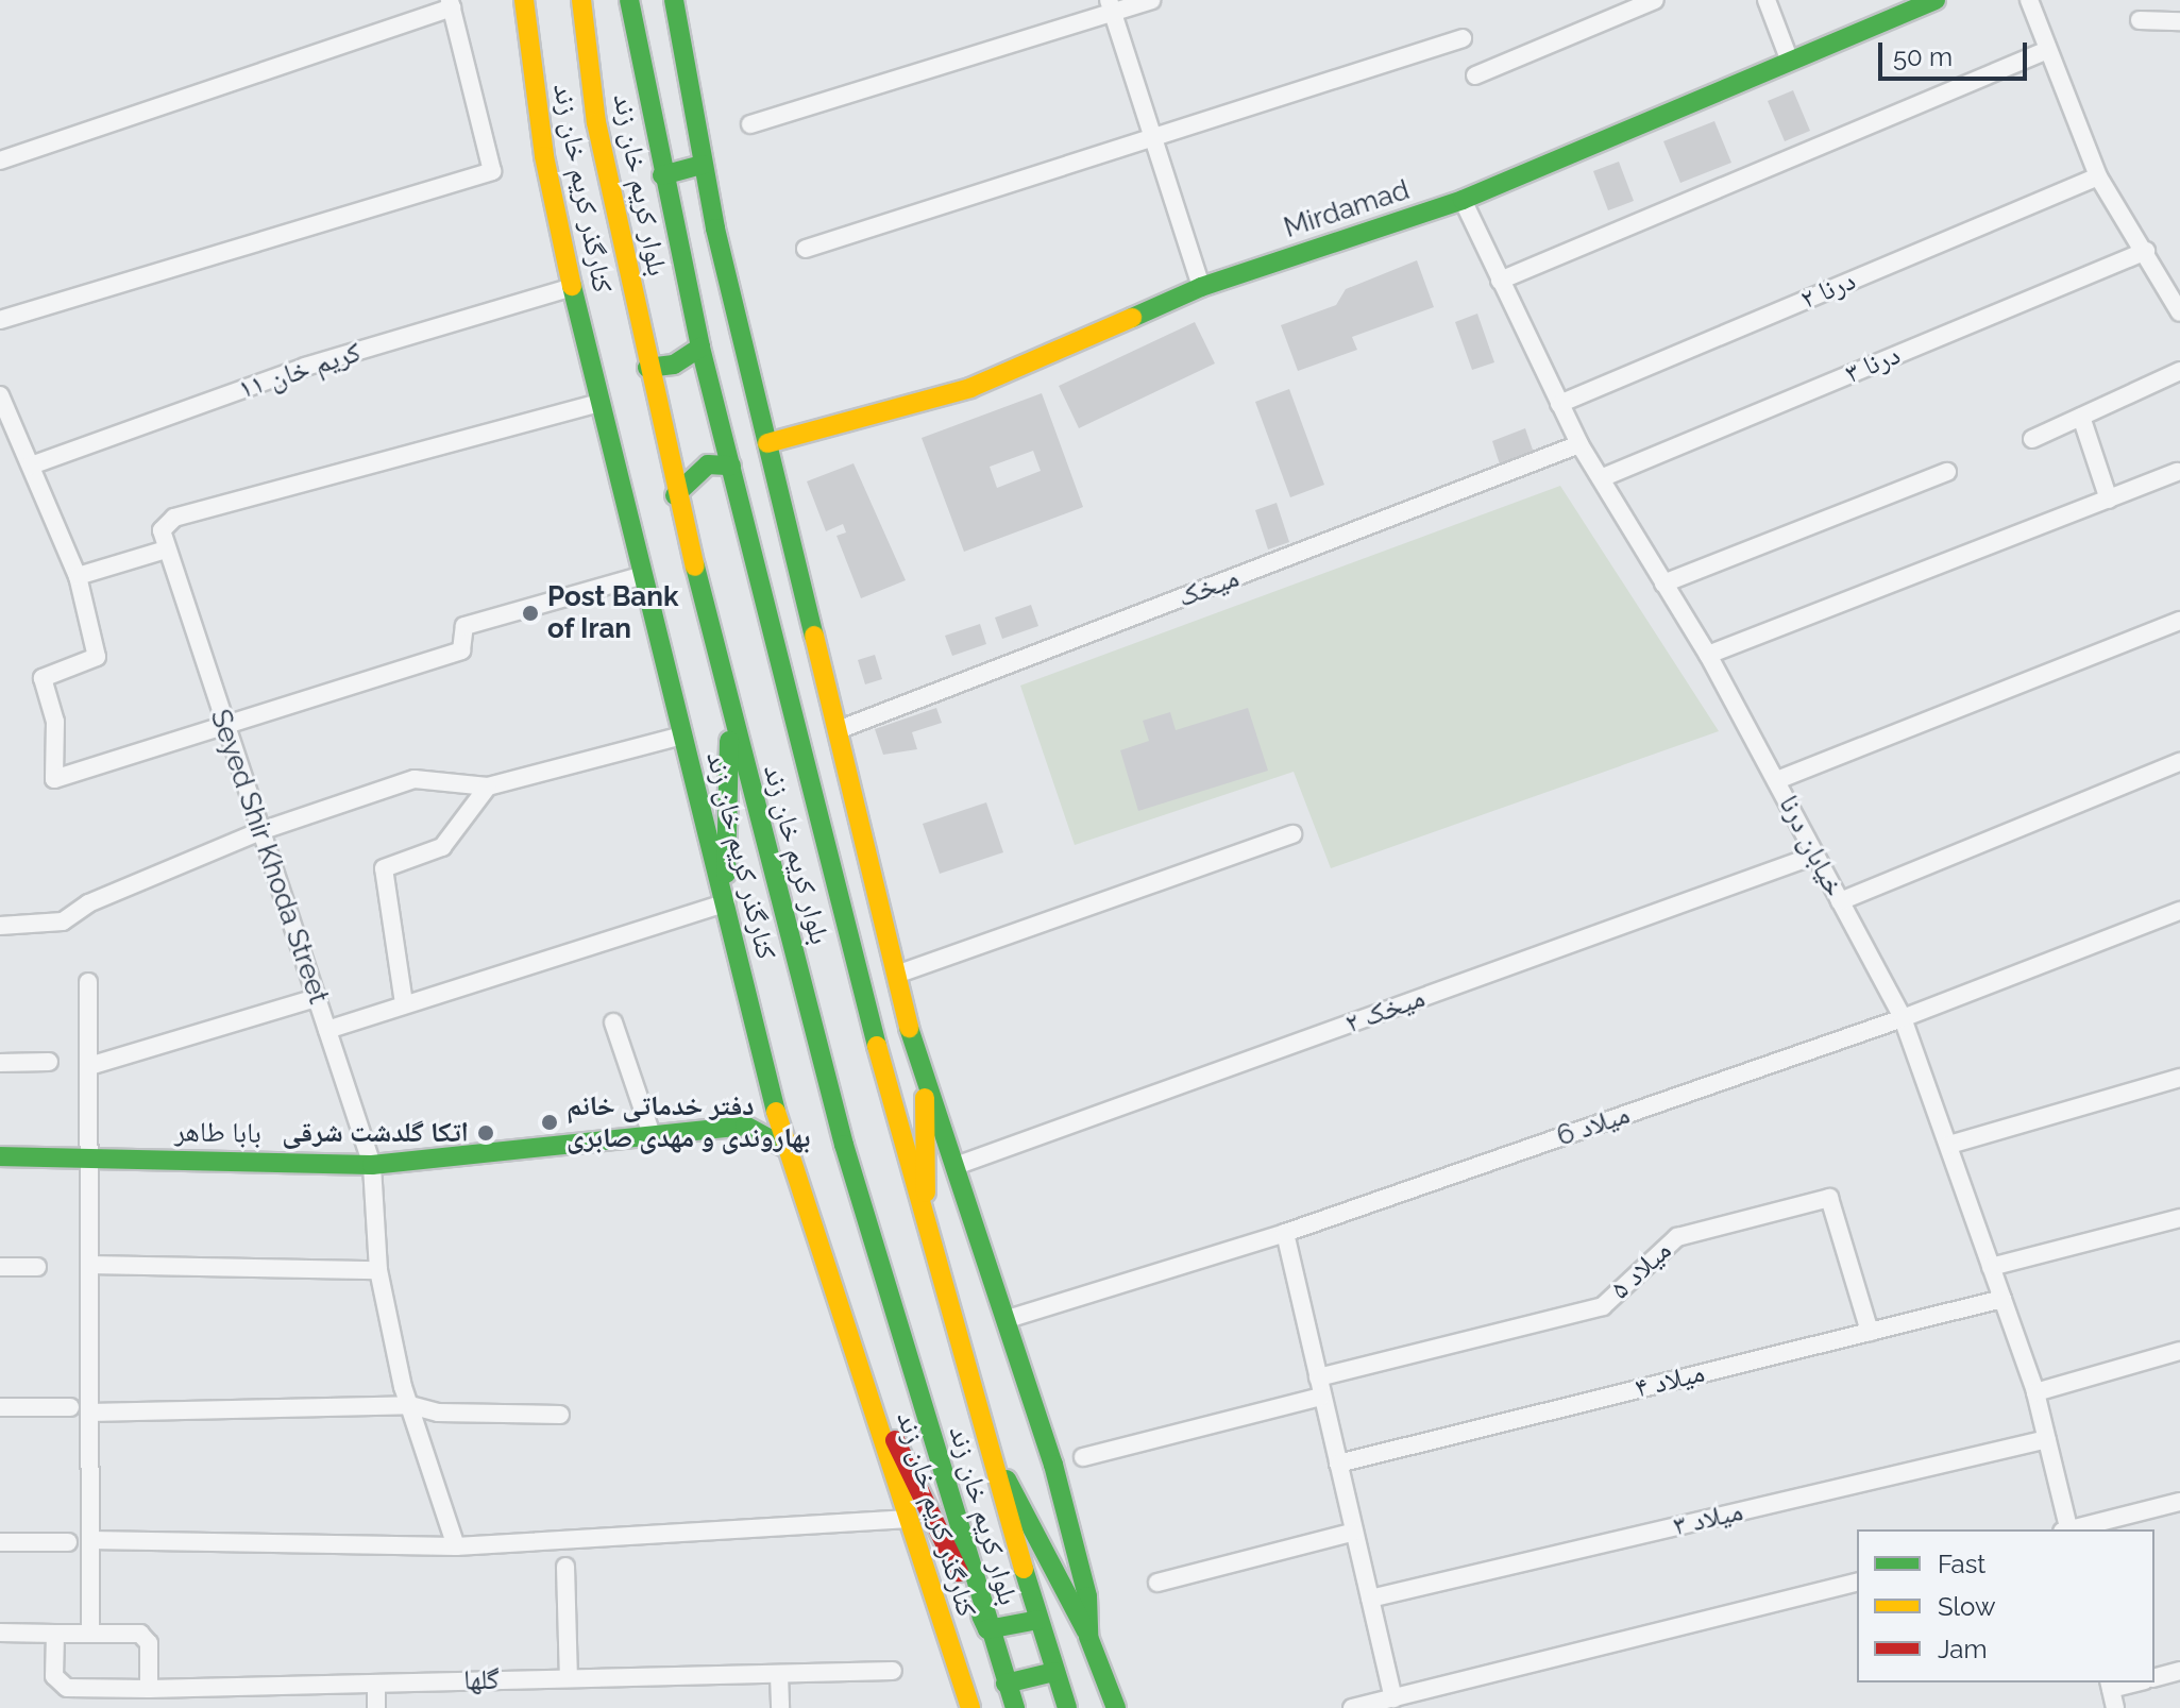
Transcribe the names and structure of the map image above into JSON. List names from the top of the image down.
{
  "streets": {
    "main road": [
      "بلوار کریم خان زند",
      "کنارگذر کریم خان زند",
      "Mirdamad",
      "بابا طاهر"
    ],
    "street": [
      "درنا ۲",
      "درنا ۳",
      "کریم خان ۱۱",
      "میخک",
      "خیابان درنا",
      "Seyed Shir Khoda Street",
      "میخک ۲",
      "میلاد 6",
      "میلاد ۵",
      "میلاد ۴",
      "میلاد ۳",
      "گلها"
    ]
  },
  "crossings": [
    ["کنارگذر کریم خان زند", "کریم خان ۱۱"],
    ["کنارگذر کریم خان زند", "Seyed Shir Khoda Street"],
    ["Mirdamad", "خیابان درنا"],
    ["درنا ۲", "خیابان درنا"],
    ["درنا ۳", "خیابان درنا"],
    ["میخک", "خیابان درنا"],
    ["خیابان درنا", "میخک ۲"],
    ["خیابان درنا", "میلاد 6"],
    ["خیابان درنا", "میلاد ۴"],
    ["خیابان درنا", "میلاد ۳"],
    ["Seyed Shir Khoda Street", "بابا طاهر"],
    ["میلاد ۵", "میلاد ۴"]
  ],
  "places": ["Post Bank of Iran", "دفتر خدماتی خانم بهاروندی و مهدی صابری", "اتکا گلدشت شرقی"],
  "legend": ["Fast", "Slow", "Jam"],
  "scale_bar": "50 m"
}
